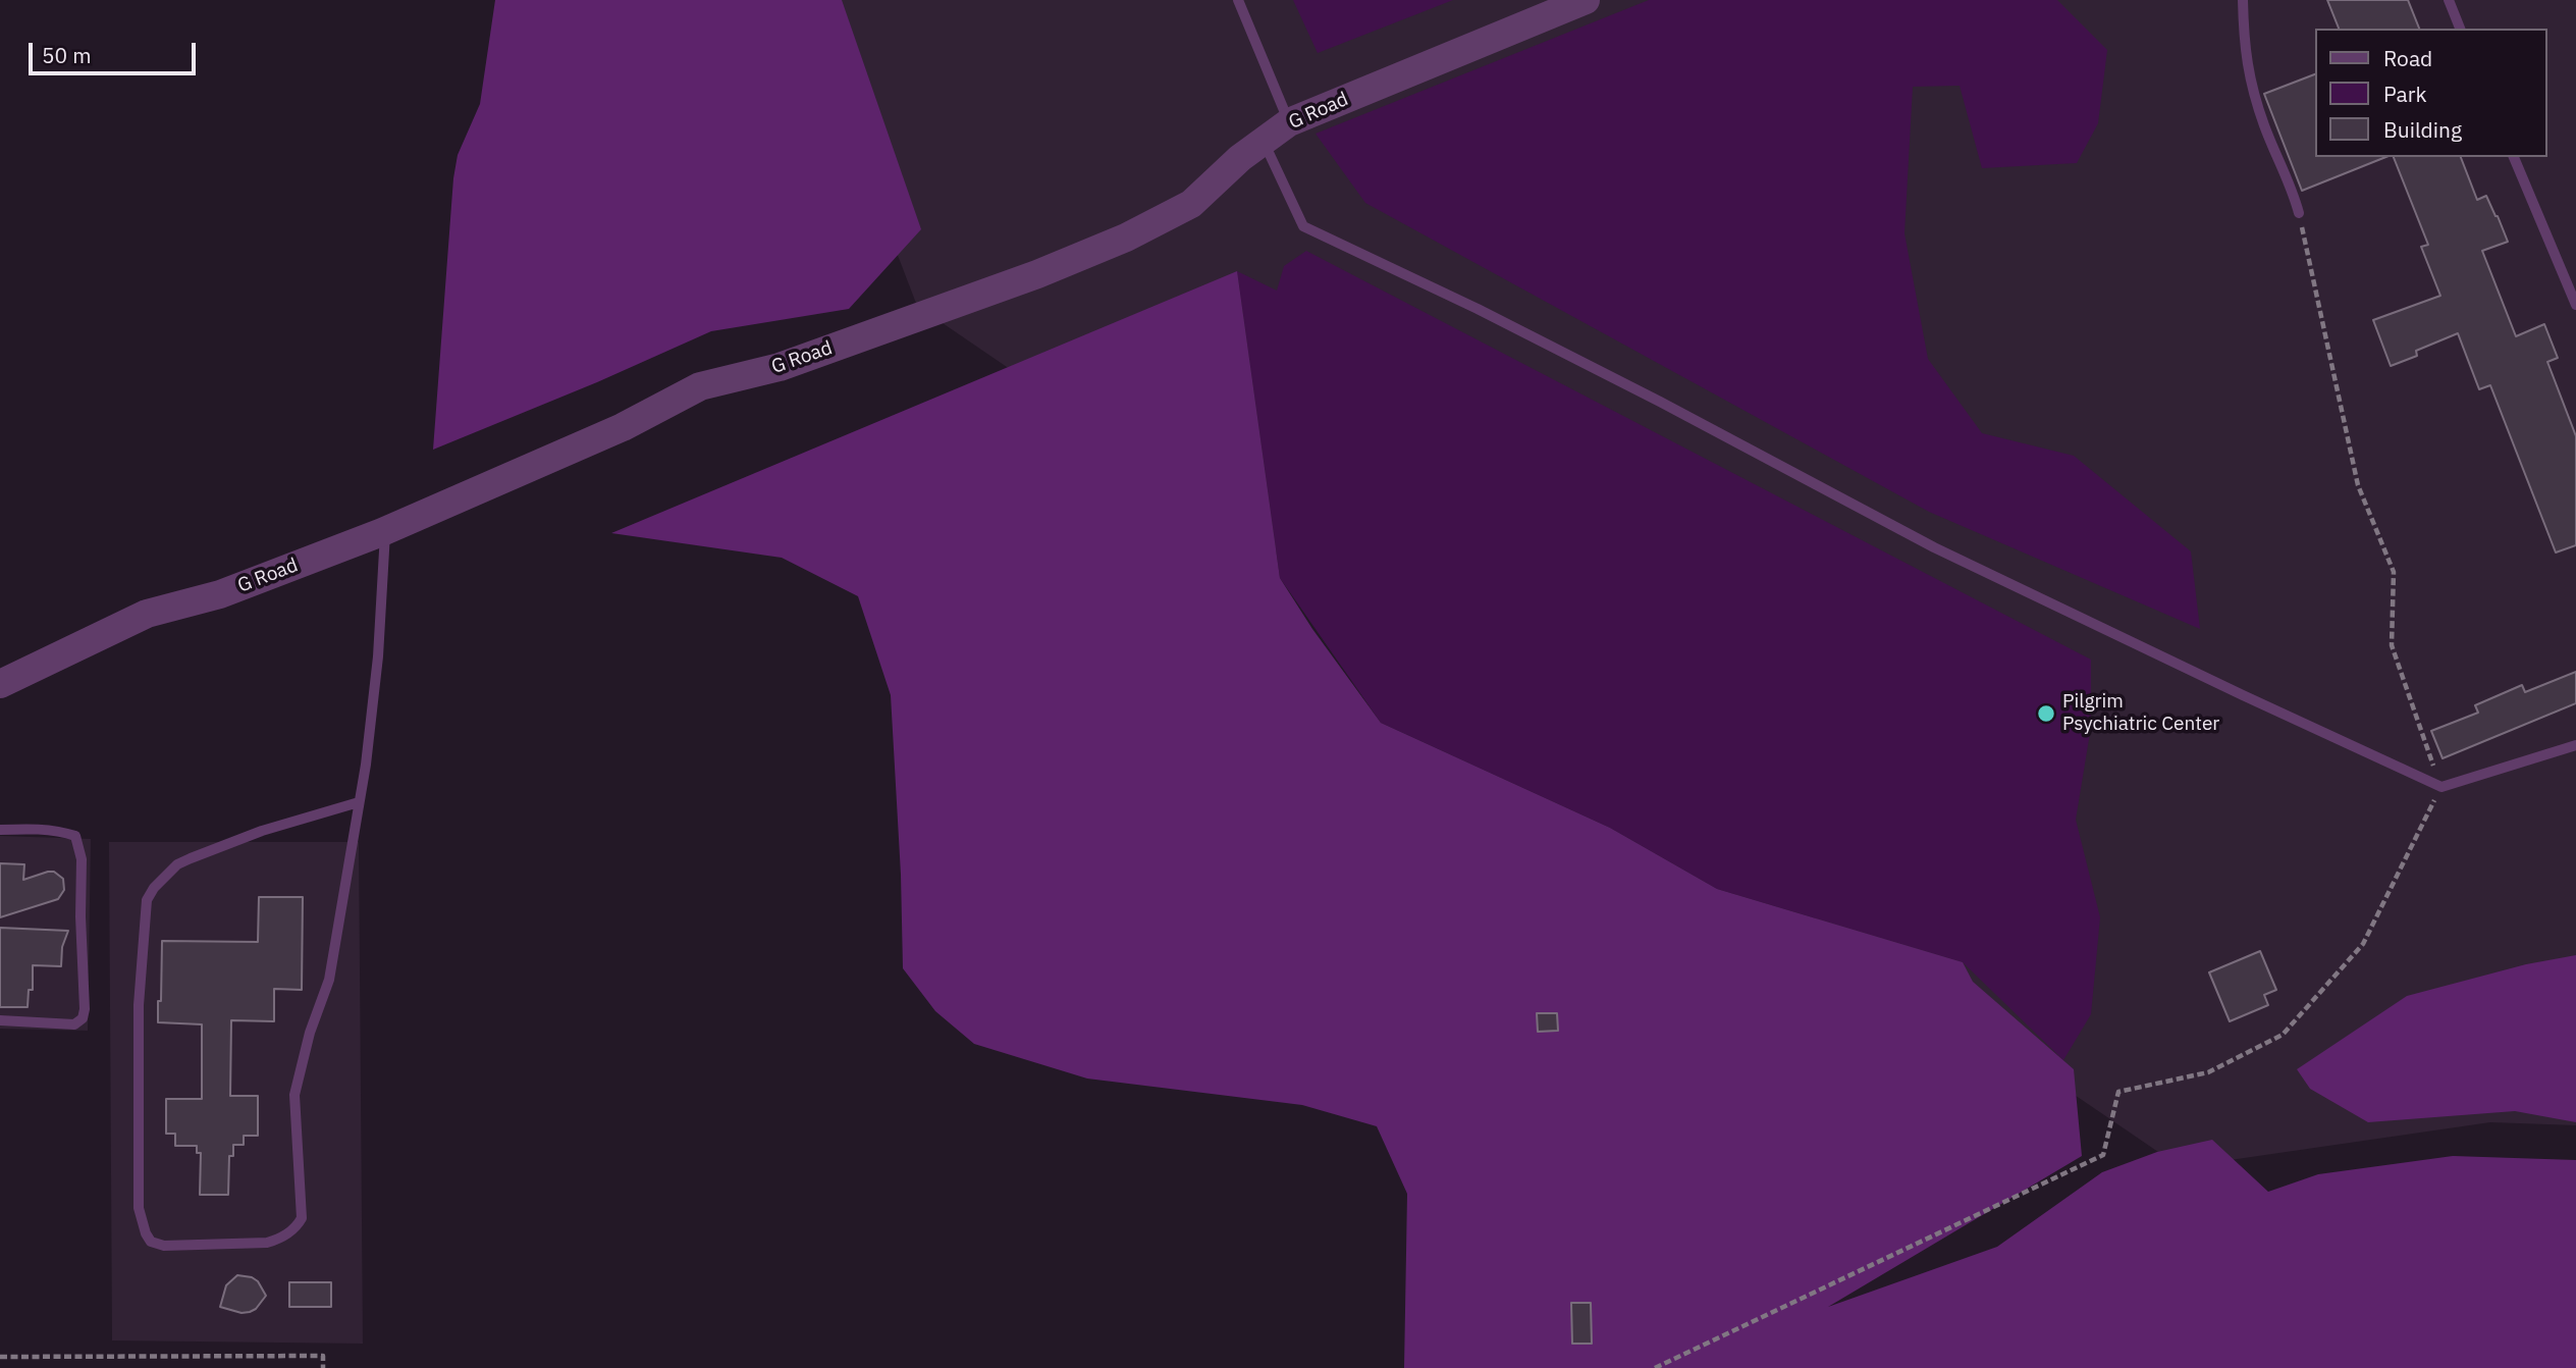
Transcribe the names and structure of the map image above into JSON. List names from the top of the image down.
{
  "streets": {
    "street": ["G Road"]
  },
  "places": ["Pilgrim Psychiatric Center"],
  "legend": ["Road", "Park", "Building"],
  "scale_bar": "50 m"
}
